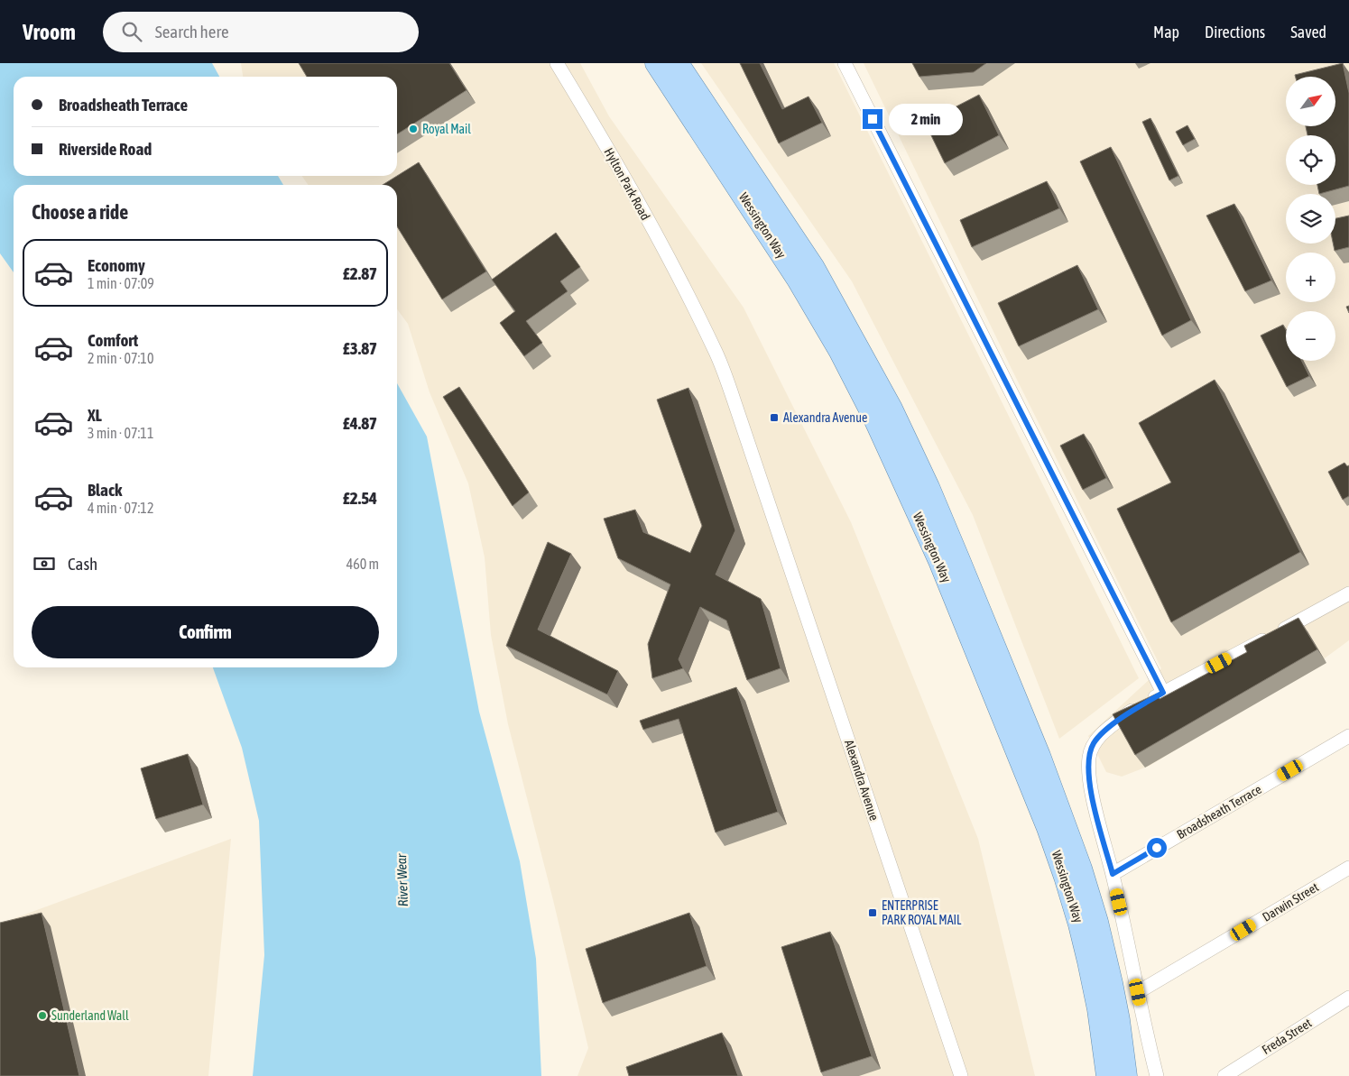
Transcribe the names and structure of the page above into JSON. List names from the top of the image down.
{
  "streets": {
    "main road": ["Wessington Way"],
    "street": [
      "Hylton Park Road",
      "Alexandra Avenue",
      "Broadsheath Terrace",
      "Darwin Street",
      "Freda Street"
    ]
  },
  "crossings": [
    ["Hylton Park Road", "Alexandra Avenue"]
  ],
  "water": ["River Wear"],
  "places": {
    "other": ["Royal Mail", "Sunderland Wall"],
    "transit": ["Alexandra Avenue", "ENTERPRISE PARK ROYAL MAIL"]
  },
  "north": "top right",
  "page": {
    "header": "Vroom",
    "search": "Search here",
    "nav": ["Map", "Directions", "Saved"],
    "map_buttons": ["+", "−"],
    "banner": ["Broadsheath Terrace", "Riverside Road"],
    "bubble": "2 min",
    "heading": "Choose a ride",
    "list": [
      {
        "name": "Economy",
        "note": "1 min · 07:09",
        "value": "£2.87"
      },
      {
        "name": "Comfort",
        "note": "2 min · 07:10",
        "value": "£3.87"
      },
      {
        "name": "XL",
        "note": "3 min · 07:11",
        "value": "£4.87"
      },
      {
        "name": "Black",
        "note": "4 min · 07:12",
        "value": "£2.54"
      }
    ],
    "pay": ["Cash", "460 m"],
    "buttons": "Confirm"
  }
}
